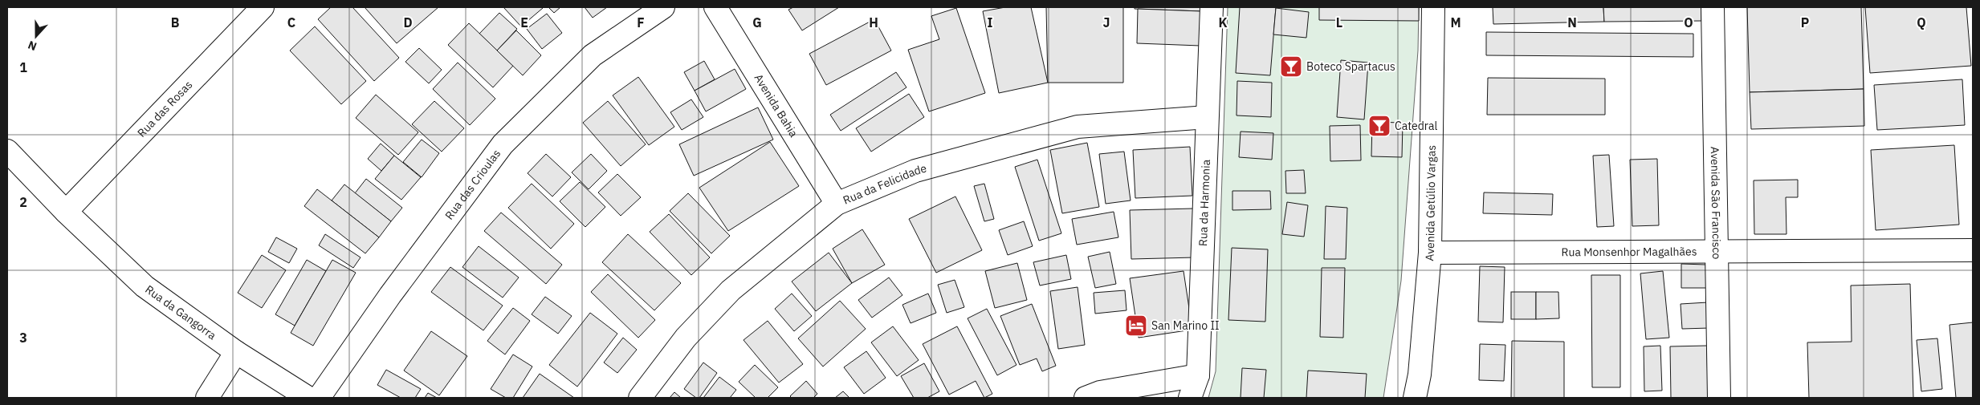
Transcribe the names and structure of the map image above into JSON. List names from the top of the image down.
{
  "streets": {
    "street": [
      "Avenida Bahia",
      "Rua das Rosas",
      "Rua das Crioulas",
      "Rua da Felicidade",
      "Avenida São Francisco",
      "Rua da Harmonia",
      "Avenida Getúlio Vargas",
      "Rua Monsenhor Magalhães",
      "Rua da Gangorra"
    ]
  },
  "crossings": [
    ["Avenida Bahia", "Rua da Felicidade"],
    ["Rua das Rosas", "Rua da Gangorra"],
    ["Rua da Felicidade", "Rua da Harmonia"],
    ["Avenida São Francisco", "Rua Monsenhor Magalhães"],
    ["Avenida Getúlio Vargas", "Rua Monsenhor Magalhães"]
  ],
  "places": {
    "bar": ["Boteco Spartacus", "Catedral"],
    "hotel": ["San Marino II"]
  },
  "north": "bottom",
  "grid": {
    "columns": [
      "B",
      "C",
      "D",
      "E",
      "F",
      "G",
      "H",
      "I",
      "J",
      "K",
      "L",
      "M",
      "N",
      "O",
      "P",
      "Q"
    ],
    "rows": ["1", "2", "3"]
  }
}
